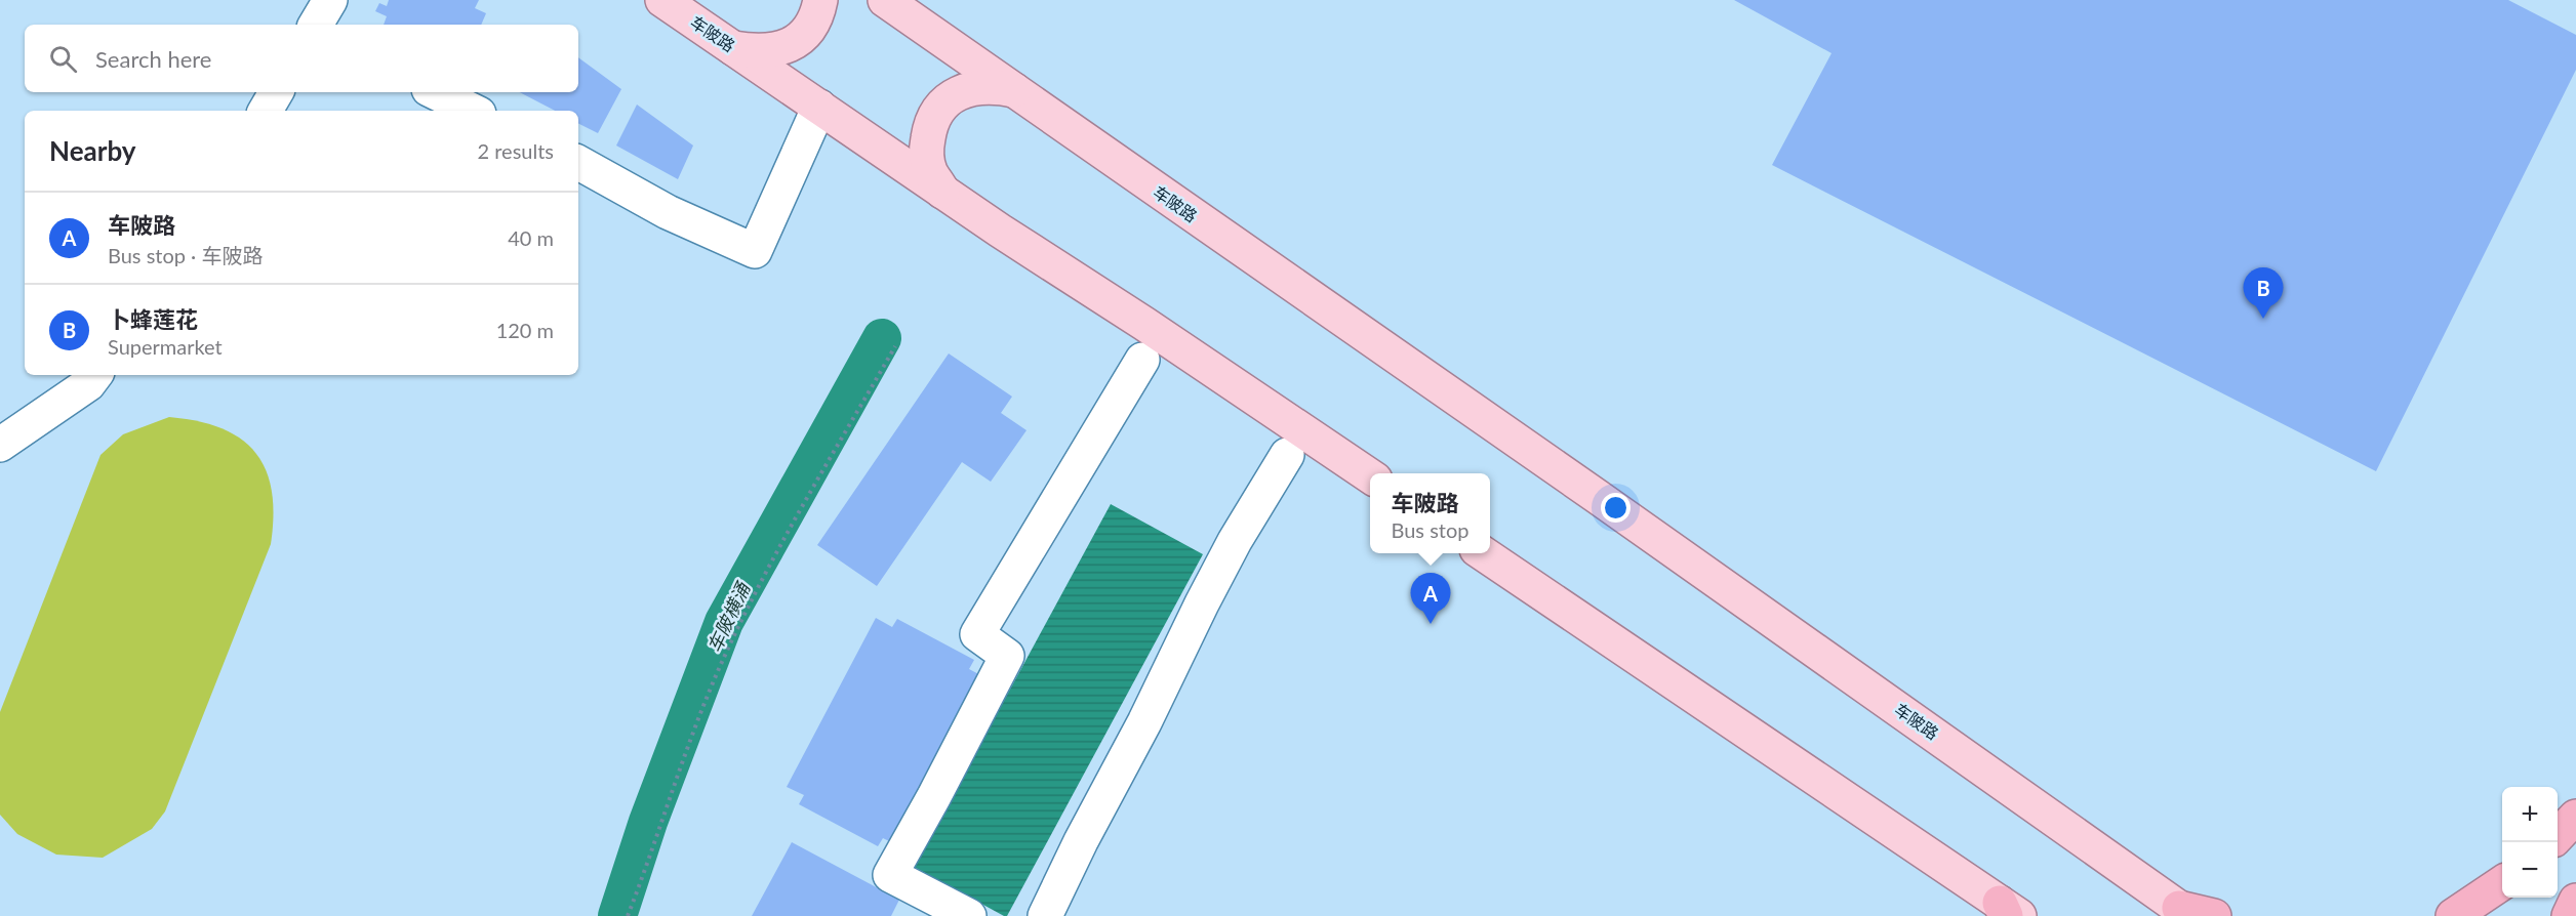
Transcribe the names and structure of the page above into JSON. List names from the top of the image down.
{
  "streets": {
    "main road": ["车陂路"]
  },
  "water": ["车陂横涌"],
  "page": {
    "search": "Search here",
    "heading": ["Nearby", "2 results"],
    "list": [
      {
        "mark": "A",
        "name": "车陂路",
        "note": "Bus stop · 车陂路",
        "value": "40 m"
      },
      {
        "mark": "B",
        "name": "卜蜂莲花",
        "note": "Supermarket",
        "value": "120 m"
      }
    ],
    "pins": ["B", "A"],
    "popup": ["车陂路", "Bus stop"],
    "map_buttons": ["+", "−"]
  }
}
